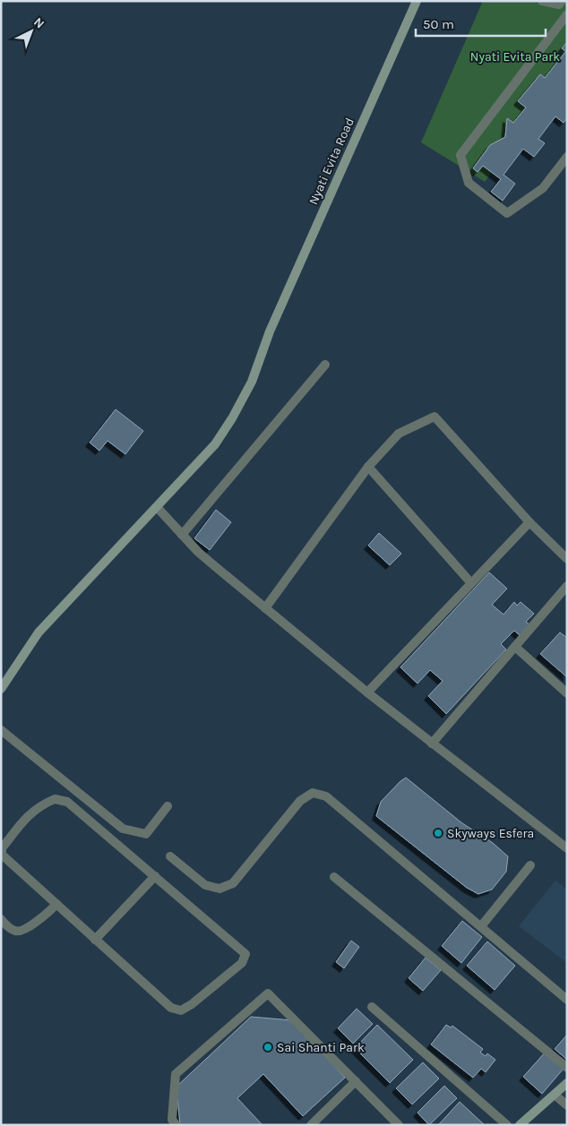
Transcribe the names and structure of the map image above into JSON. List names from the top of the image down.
{
  "streets": {
    "street": ["Nyati Evita Road"]
  },
  "parks": ["Nyati Evita Park"],
  "places": ["Skyways Esfera", "Sai Shanti Park"],
  "scale_bar": "50 m",
  "north": "top right"
}
